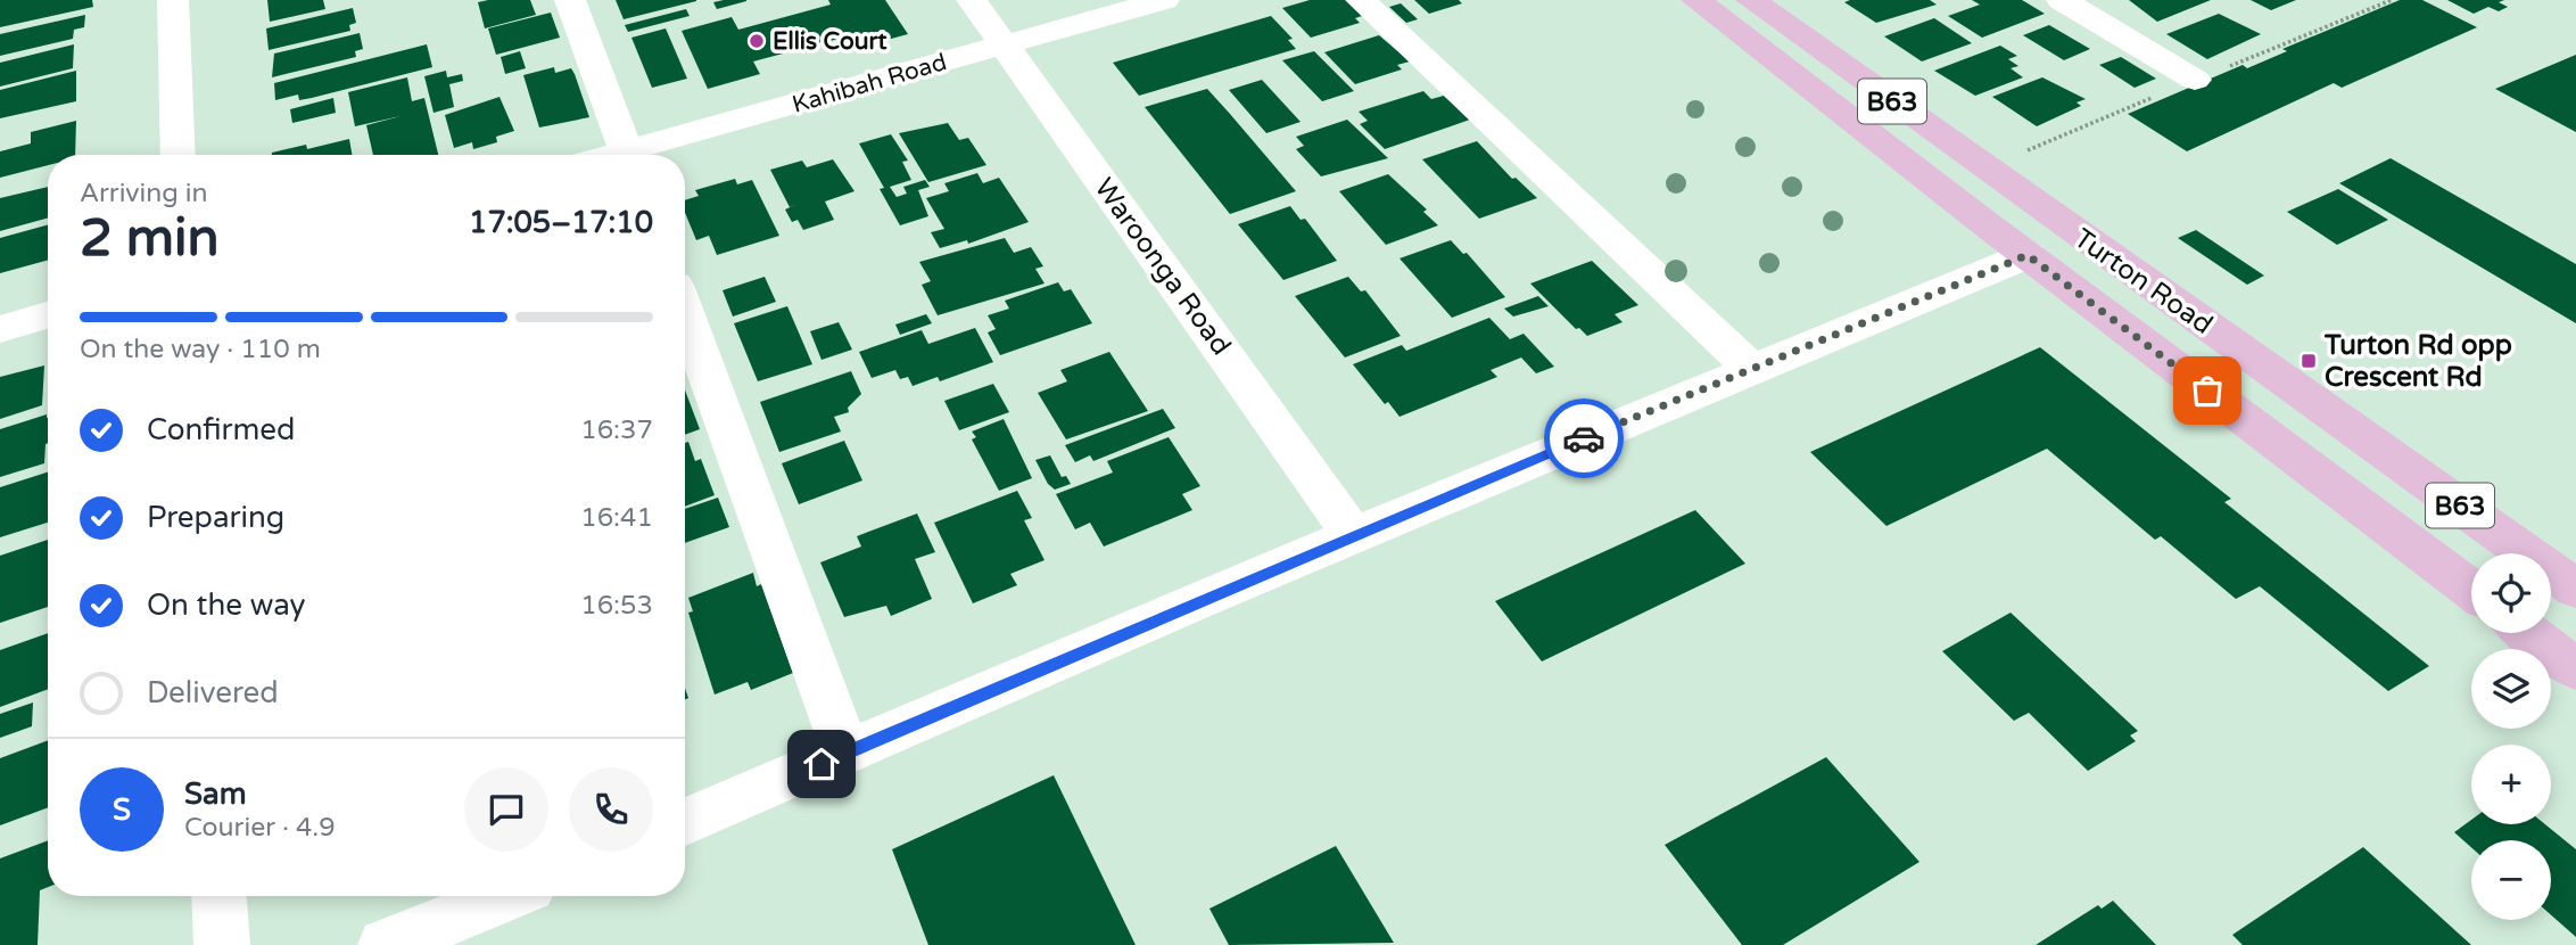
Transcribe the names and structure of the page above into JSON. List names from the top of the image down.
{
  "streets": {
    "main road": ["B63", "Turton Road"],
    "street": ["Kahibah Road", "Waroonga Road"]
  },
  "crossings": [
    ["Kahibah Road", "Waroonga Road"]
  ],
  "places": {
    "other": ["Ellis Court"],
    "transit": ["Turton Rd opp Crescent Rd"]
  },
  "page": {
    "heading": ["2 min", "Arriving in", "17:05–17:10"],
    "panel": ["Sam", "Courier · 4.9"],
    "bar": "On the way · 110 m",
    "list": [
      ["Confirmed", "16:37"],
      ["Preparing", "16:41"],
      ["On the way", "16:53"],
      "Delivered"
    ],
    "map_buttons": ["+", "−"],
    "round": "S"
  }
}
